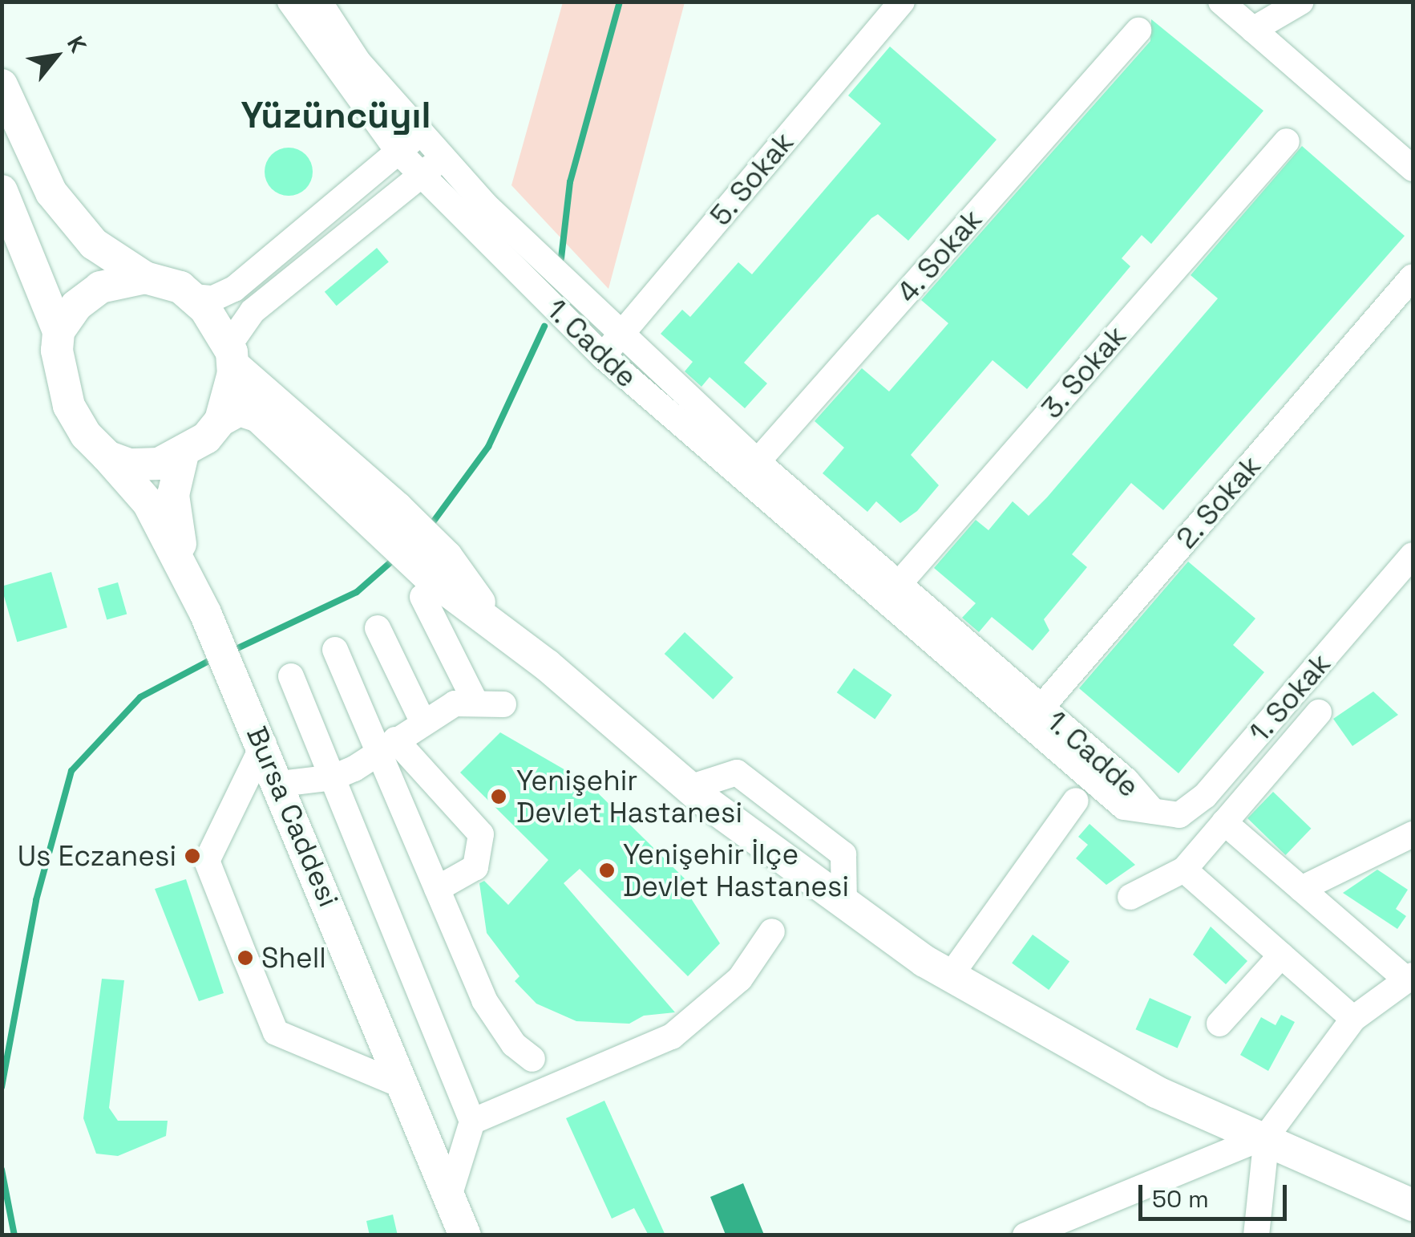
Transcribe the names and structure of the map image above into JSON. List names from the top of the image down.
{
  "streets": {
    "main road": ["Bursa Caddesi"],
    "street": [
      "5. Sokak",
      "4. Sokak",
      "1. Cadde",
      "3. Sokak",
      "2. Sokak",
      "1. Sokak"
    ]
  },
  "crossings": [
    ["5. Sokak", "1. Cadde"],
    ["4. Sokak", "1. Cadde"],
    ["1. Cadde", "3. Sokak"],
    ["1. Cadde", "2. Sokak"],
    ["1. Cadde", "1. Sokak"]
  ],
  "districts": ["Yüzüncüyıl"],
  "places": [
    "Yenişehir Devlet Hastanesi",
    "Us Eczanesi",
    "Yenişehir İlçe Devlet Hastanesi",
    "Shell"
  ],
  "scale_bar": "50 m",
  "north": "top right"
}
